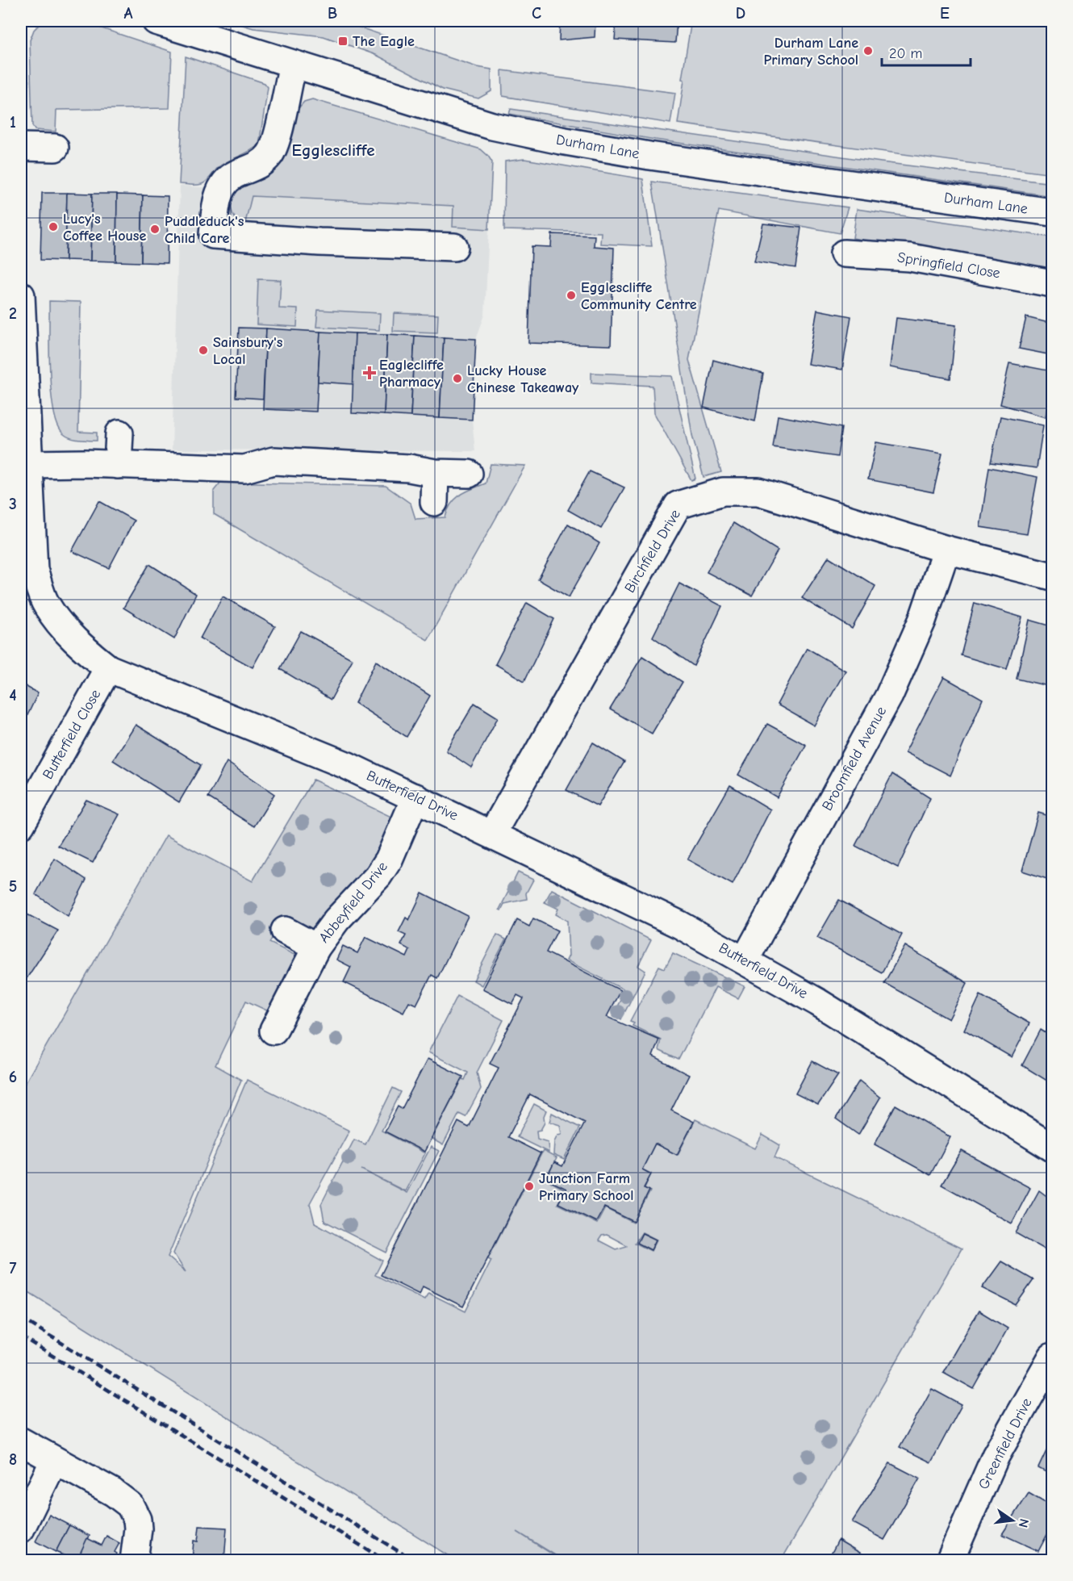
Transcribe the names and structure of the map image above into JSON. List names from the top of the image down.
{
  "streets": {
    "street": [
      "Durham Lane",
      "Springfield Close",
      "Birchfield Drive",
      "Butterfield Close",
      "Broomfield Avenue",
      "Butterfield Drive",
      "Abbeyfield Drive",
      "Greenfield Drive"
    ]
  },
  "crossings": [
    ["Birchfield Drive", "Broomfield Avenue"],
    ["Birchfield Drive", "Butterfield Drive"],
    ["Butterfield Close", "Butterfield Drive"],
    ["Broomfield Avenue", "Butterfield Drive"],
    ["Butterfield Drive", "Abbeyfield Drive"]
  ],
  "districts": ["Egglescliffe"],
  "places": {
    "transit": ["The Eagle"],
    "other": [
      "Durham Lane Primary School",
      "Lucy's Coffee House",
      "Puddleduck's Child Care",
      "Egglescliffe Community Centre",
      "Sainsbury's Local",
      "Lucky House Chinese Takeaway",
      "Junction Farm Primary School"
    ],
    "health": ["Eaglecliffe Pharmacy"]
  },
  "scale_bar": "20 m",
  "north": "right",
  "grid": {
    "columns": [
      "A",
      "B",
      "C",
      "D",
      "E"
    ],
    "rows": [
      "1",
      "2",
      "3",
      "4",
      "5",
      "6",
      "7",
      "8"
    ]
  }
}
